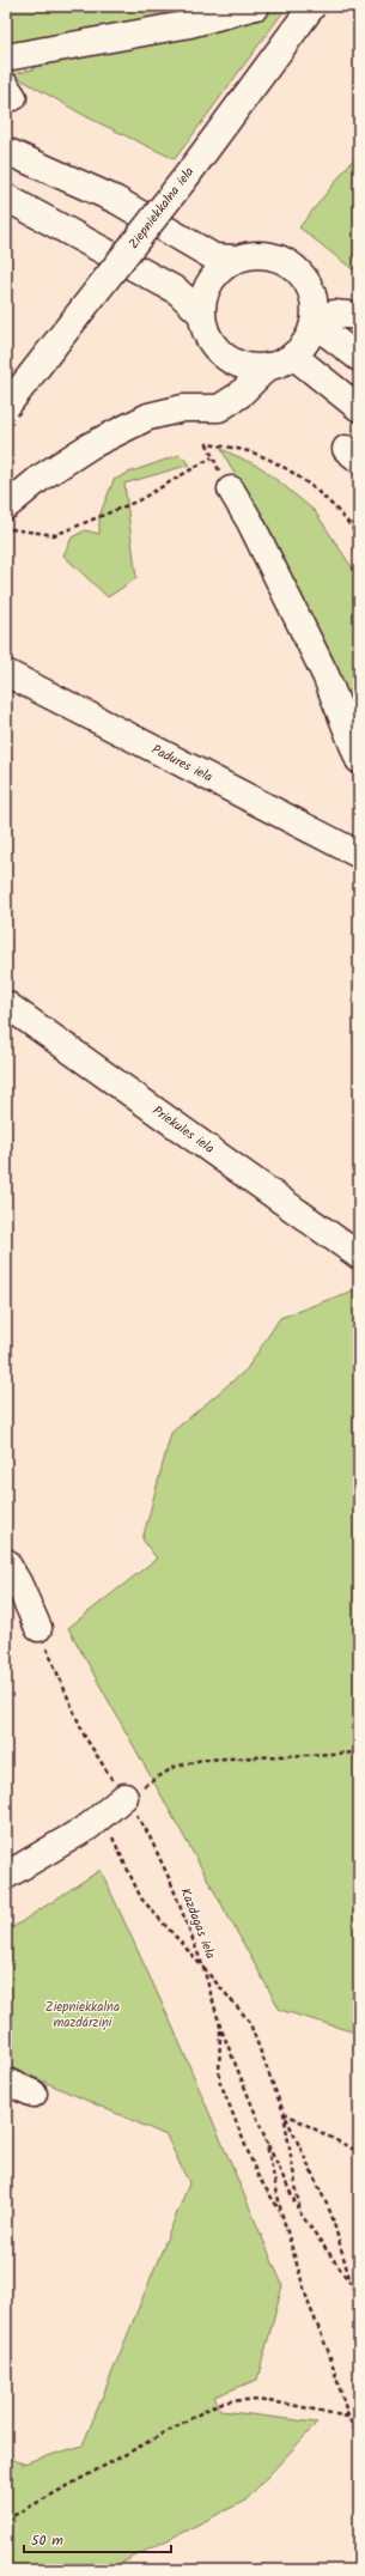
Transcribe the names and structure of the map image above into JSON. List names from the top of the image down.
{
  "streets": {
    "main road": ["Ziepniekkalna iela", "Padures iela", "Priekules iela"],
    "path": ["Kazdagas iela"]
  },
  "parks": ["Ziepniekkalna mazdārziņi"],
  "scale_bar": "50 m"
}
